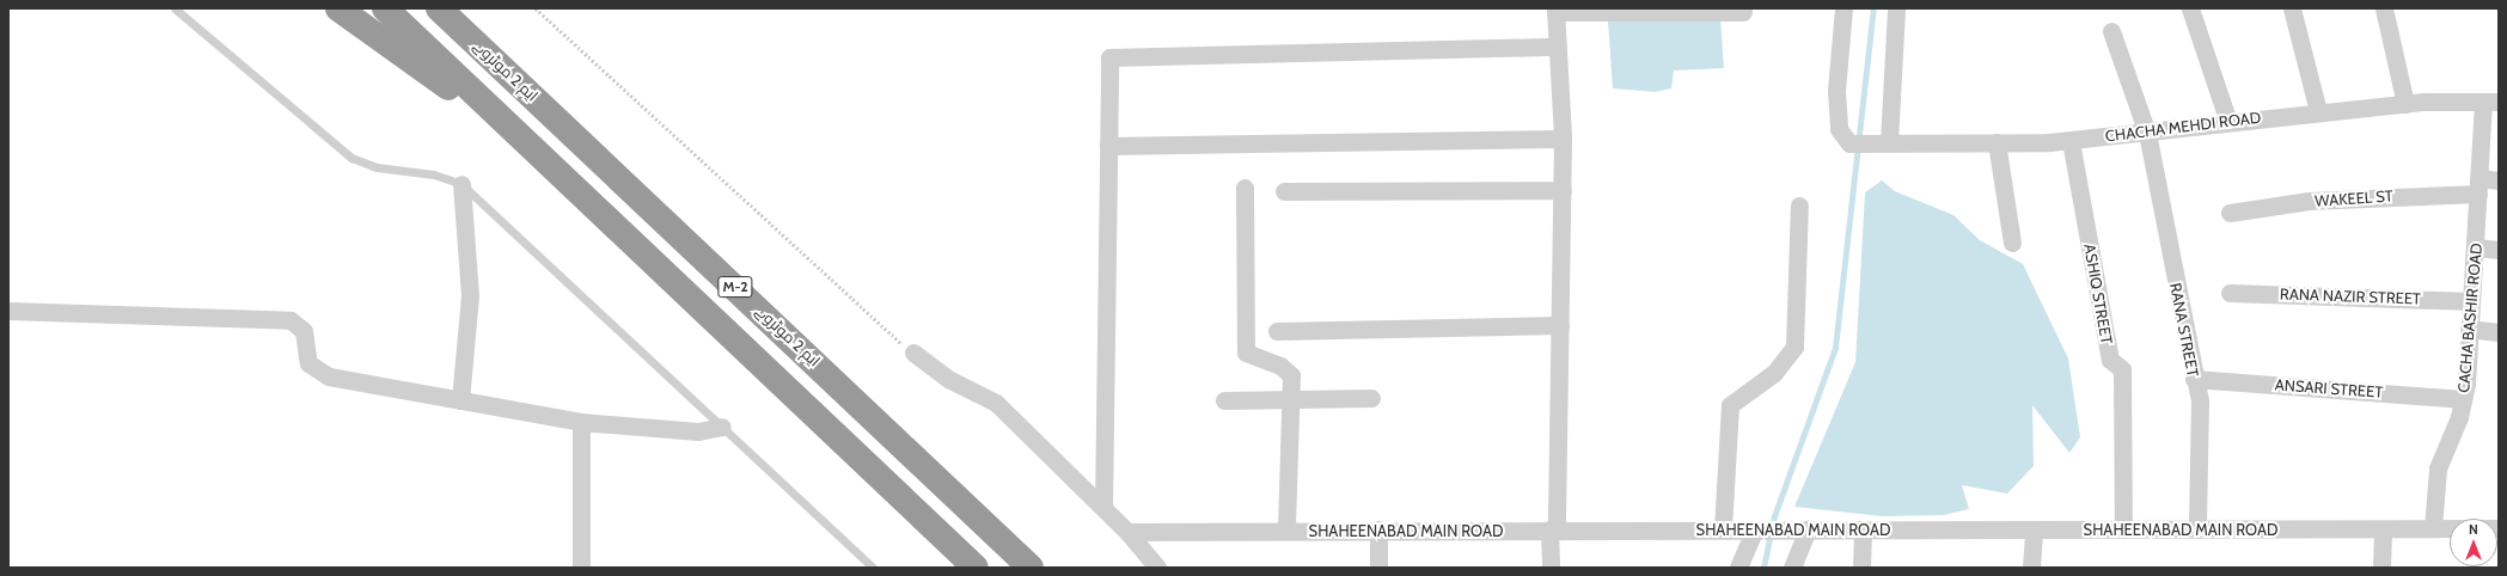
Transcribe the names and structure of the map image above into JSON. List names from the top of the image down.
{
  "streets": {
    "highway": ["ایم 2 موٹروے", "M-2"],
    "street": [
      "CHACHA MEHDI ROAD",
      "WAKEEL ST",
      "ASHIQ STREET",
      "RANA NAZIR STREET",
      "CACHA BASHIR ROAD",
      "RANA STREET",
      "ANSARI STREET",
      "SHAHEENABAD MAIN ROAD"
    ]
  },
  "crossings": [
    ["CHACHA MEHDI ROAD", "ASHIQ STREET"],
    ["CHACHA MEHDI ROAD", "CACHA BASHIR ROAD"],
    ["CHACHA MEHDI ROAD", "RANA STREET"],
    ["WAKEEL ST", "CACHA BASHIR ROAD"],
    ["ASHIQ STREET", "SHAHEENABAD MAIN ROAD"],
    ["RANA NAZIR STREET", "CACHA BASHIR ROAD"],
    ["CACHA BASHIR ROAD", "ANSARI STREET"],
    ["CACHA BASHIR ROAD", "SHAHEENABAD MAIN ROAD"],
    ["RANA STREET", "ANSARI STREET"],
    ["RANA STREET", "SHAHEENABAD MAIN ROAD"]
  ],
  "north": "top"
}
